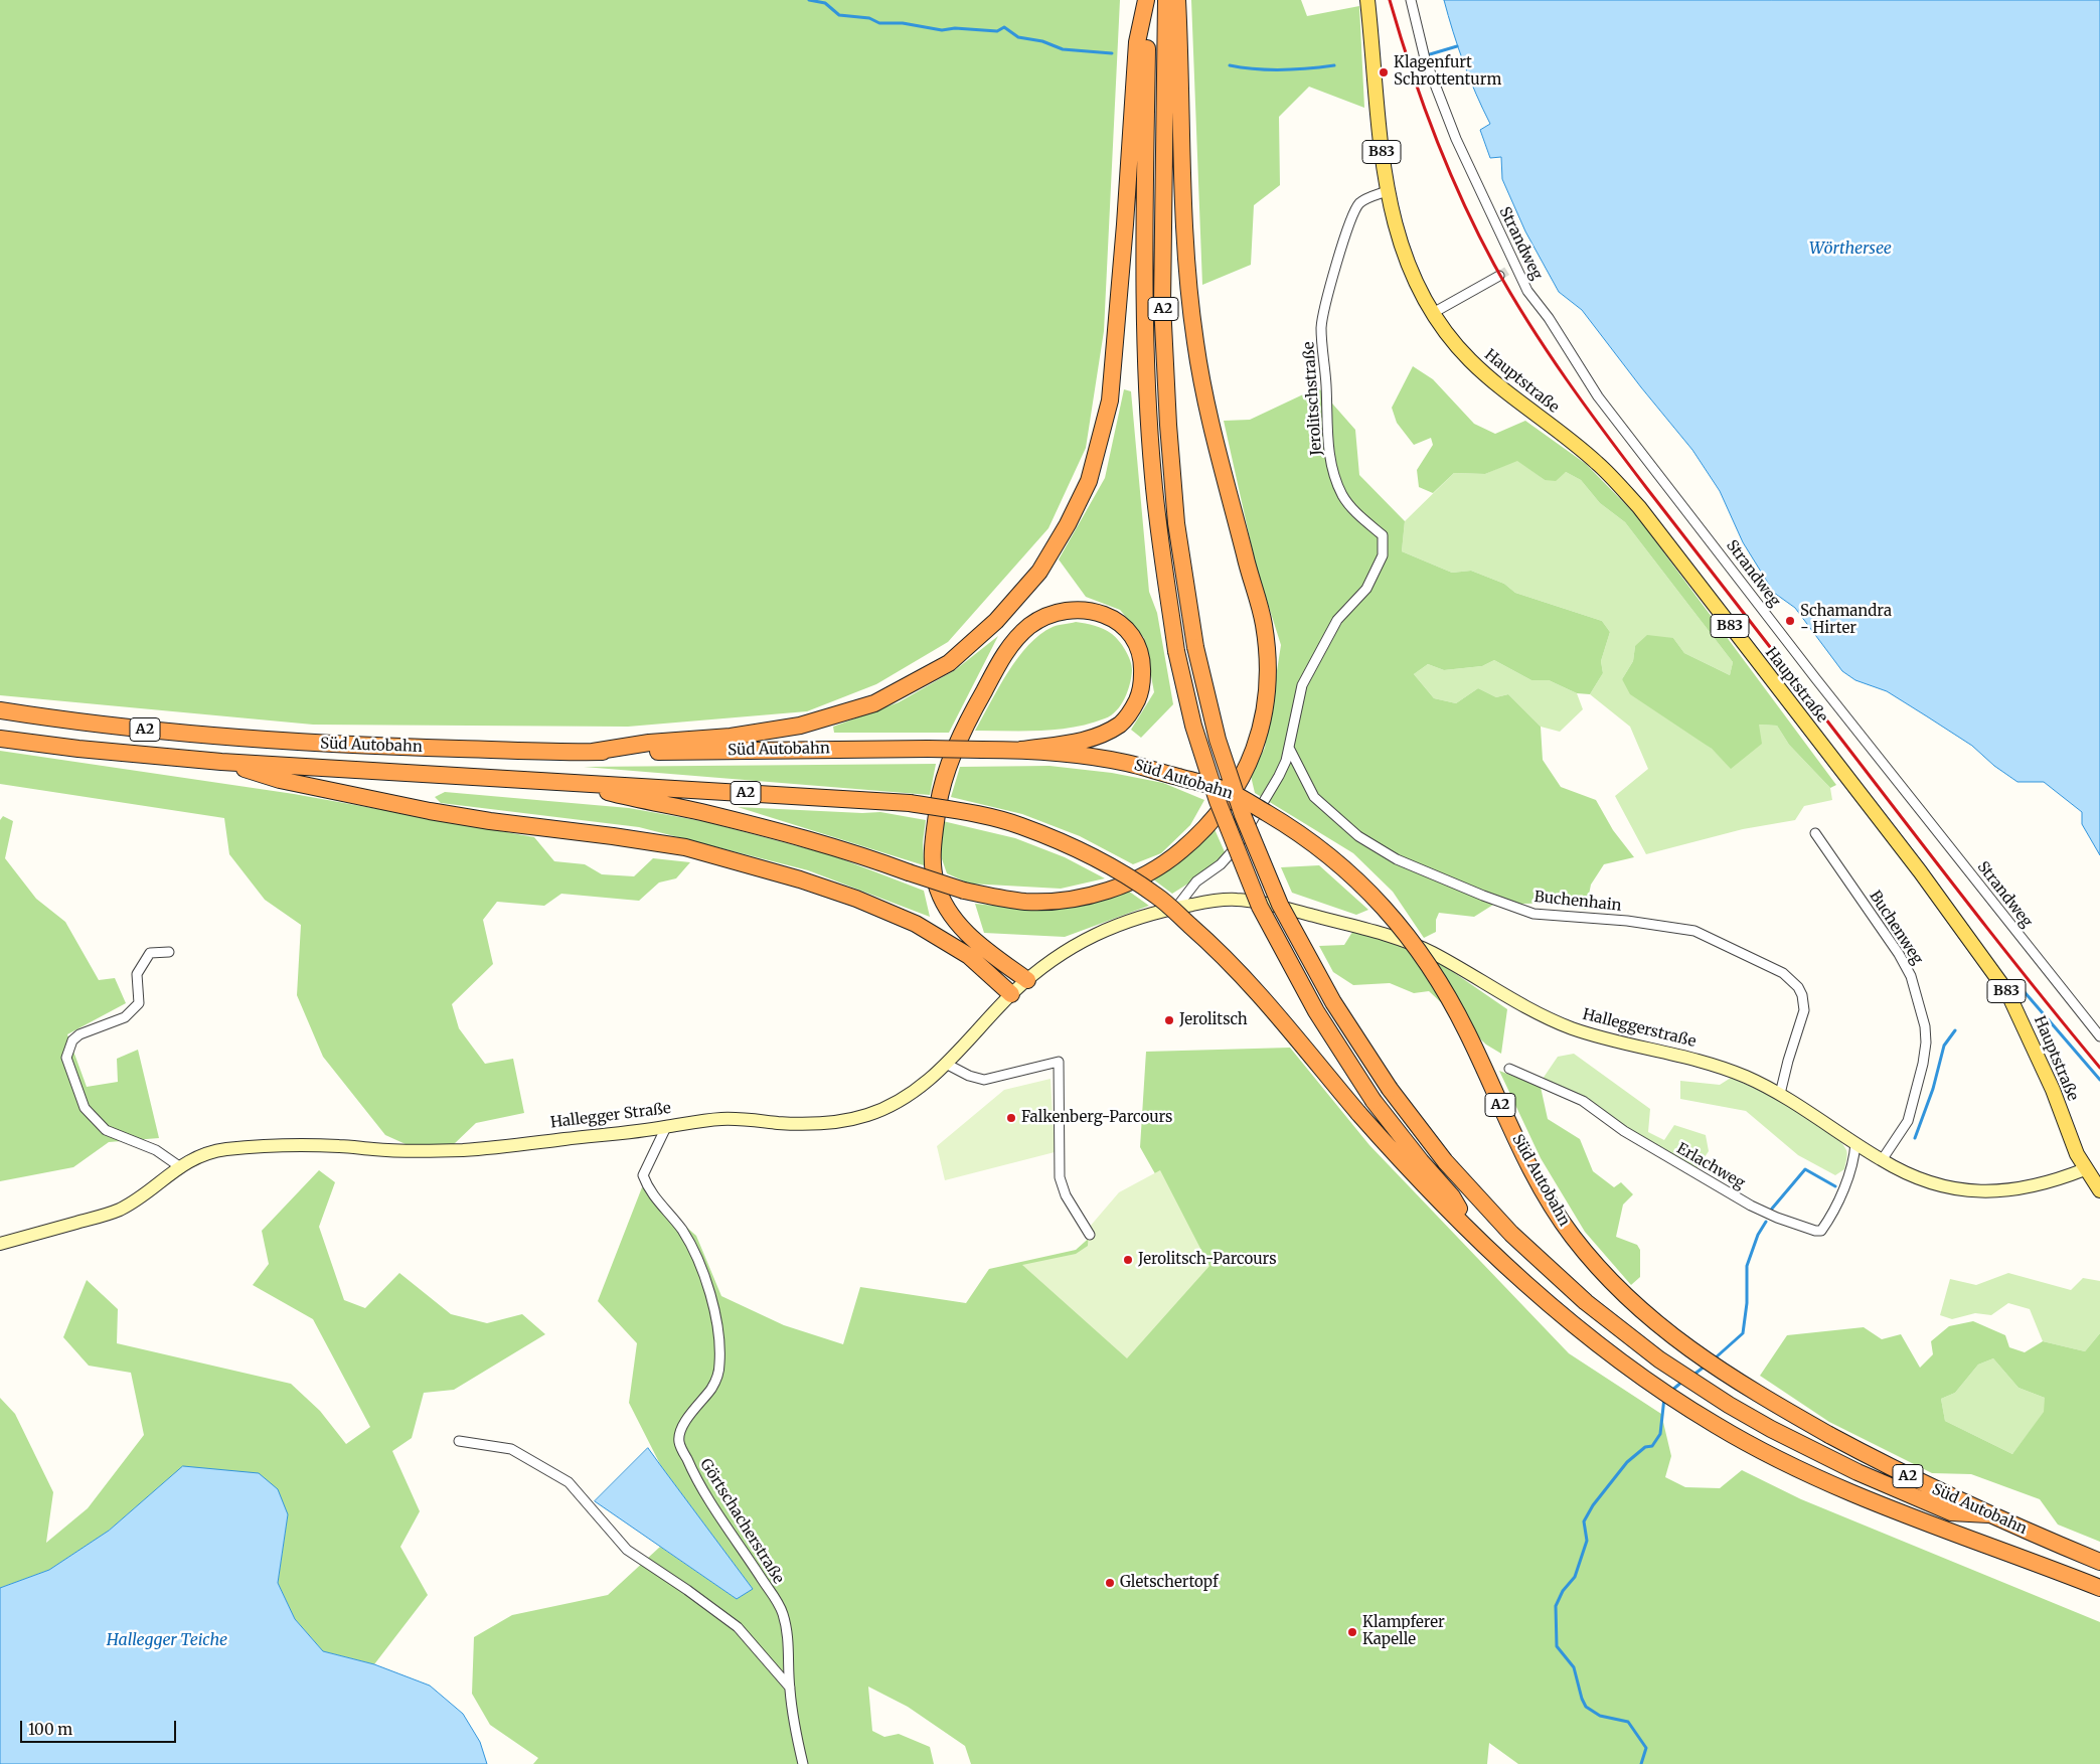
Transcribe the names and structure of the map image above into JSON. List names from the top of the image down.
{
  "streets": {
    "highway": ["A2", "Süd Autobahn"],
    "main road": [
      "B83",
      "Hauptstraße",
      "Halleggerstraße",
      "Hallegger Straße"
    ],
    "street": [
      "Strandweg",
      "Jerolitschstraße",
      "Buchenhain",
      "Buchenweg",
      "Erlachweg",
      "Görtschacherstraße"
    ]
  },
  "crossings": [
    ["B83", "Hauptstraße"],
    ["B83", "Jerolitschstraße"],
    ["A2", "Süd Autobahn"],
    ["Hauptstraße", "Jerolitschstraße"],
    ["Hauptstraße", "Halleggerstraße"],
    ["Jerolitschstraße", "Buchenhain"],
    ["Jerolitschstraße", "Halleggerstraße"],
    ["Jerolitschstraße", "Hallegger Straße"],
    ["Buchenhain", "Halleggerstraße"],
    ["Buchenweg", "Halleggerstraße"],
    ["Halleggerstraße", "Hallegger Straße"],
    ["Halleggerstraße", "Erlachweg"],
    ["Hallegger Straße", "Görtschacherstraße"]
  ],
  "water": ["Wörthersee", "Hallegger Teiche"],
  "places": [
    "Klagenfurt Schrottenturm",
    "Schamandra - Hirter",
    "Jerolitsch",
    "Falkenberg-Parcours",
    "Jerolitsch-Parcours",
    "Gletschertopf",
    "Klampferer Kapelle"
  ],
  "scale_bar": "100 m"
}
